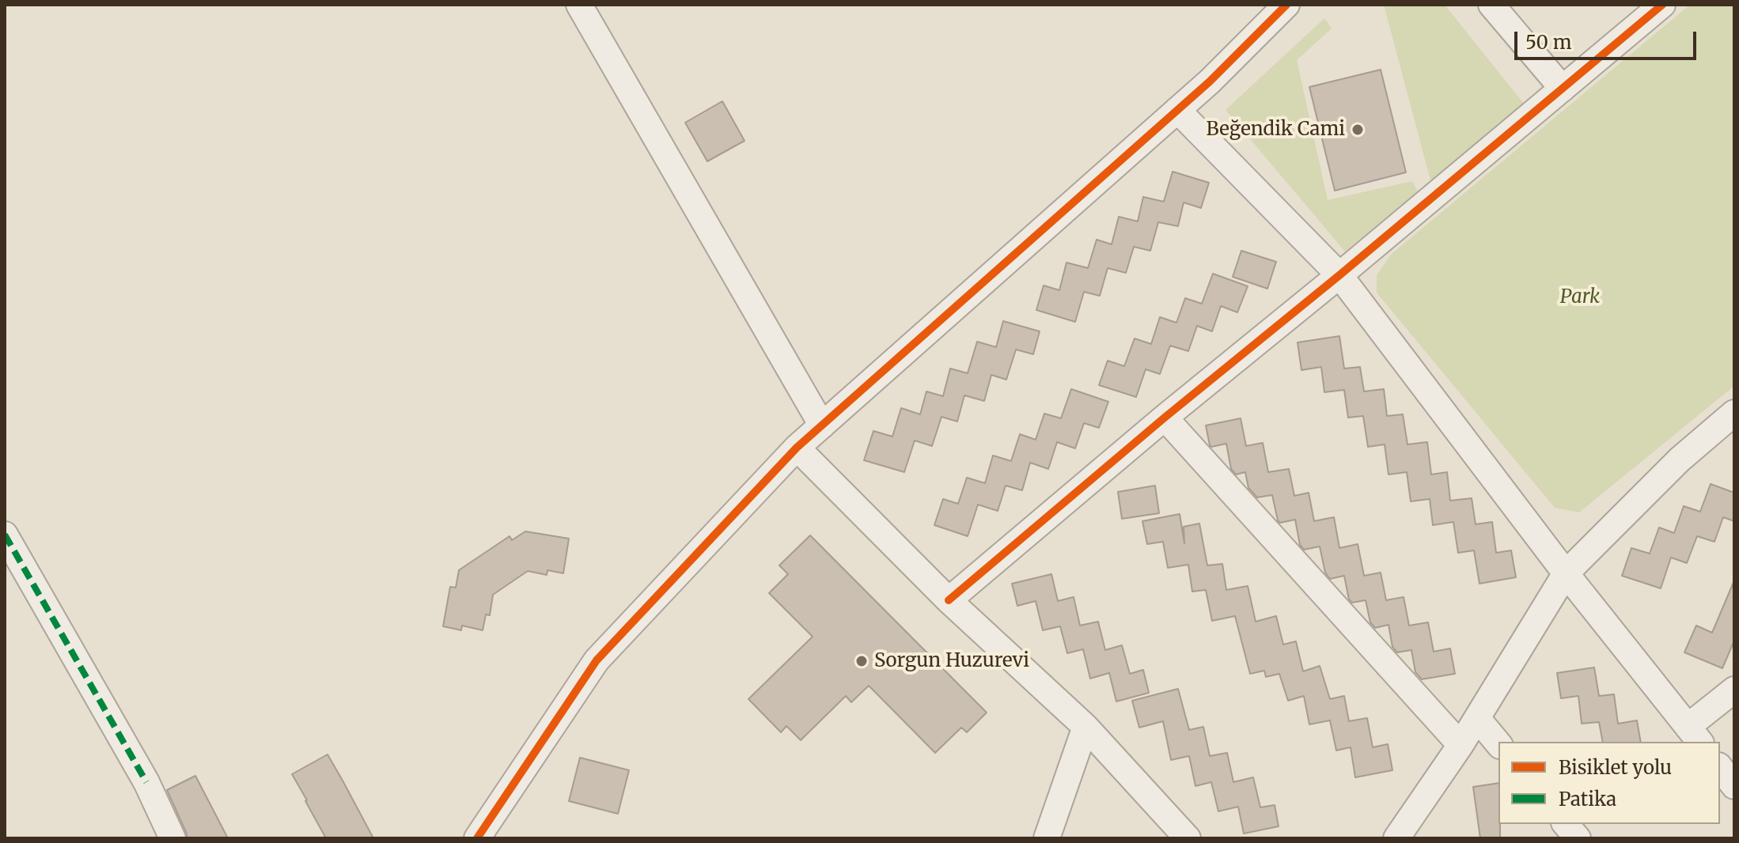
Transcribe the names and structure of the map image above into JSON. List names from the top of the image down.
{
  "parks": ["Park"],
  "places": ["Beğendik Cami", "Sorgun Huzurevi"],
  "legend": ["Bisiklet yolu", "Patika"],
  "scale_bar": "50 m"
}
